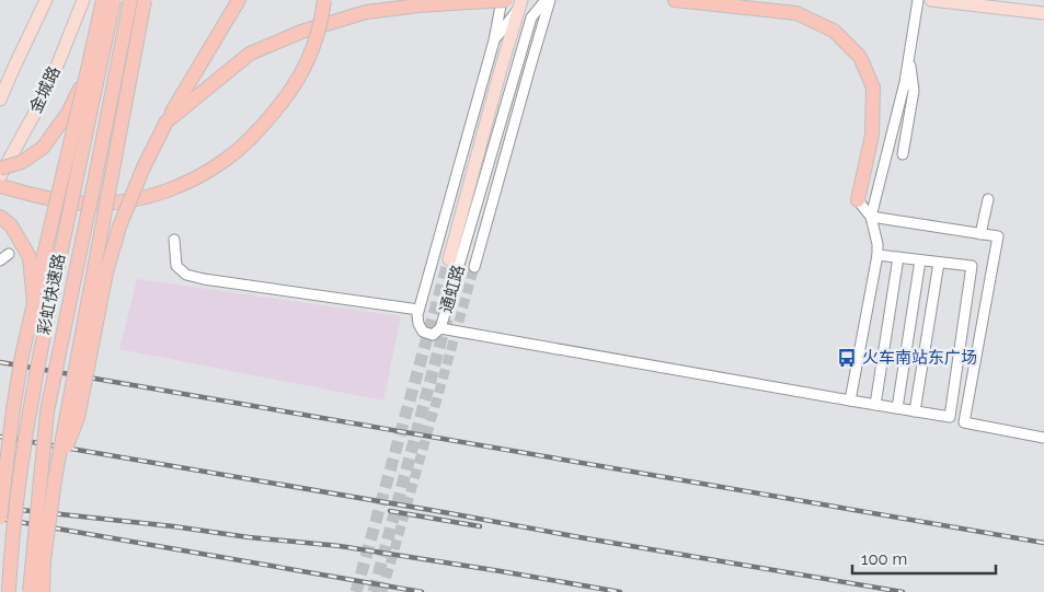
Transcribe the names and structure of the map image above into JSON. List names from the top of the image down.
{
  "streets": {
    "highway": ["彩虹快速路"],
    "main road": ["金城路", "通虹路"]
  },
  "places": {
    "bus stop": ["火车南站东广场"]
  },
  "scale_bar": "100 m"
}
